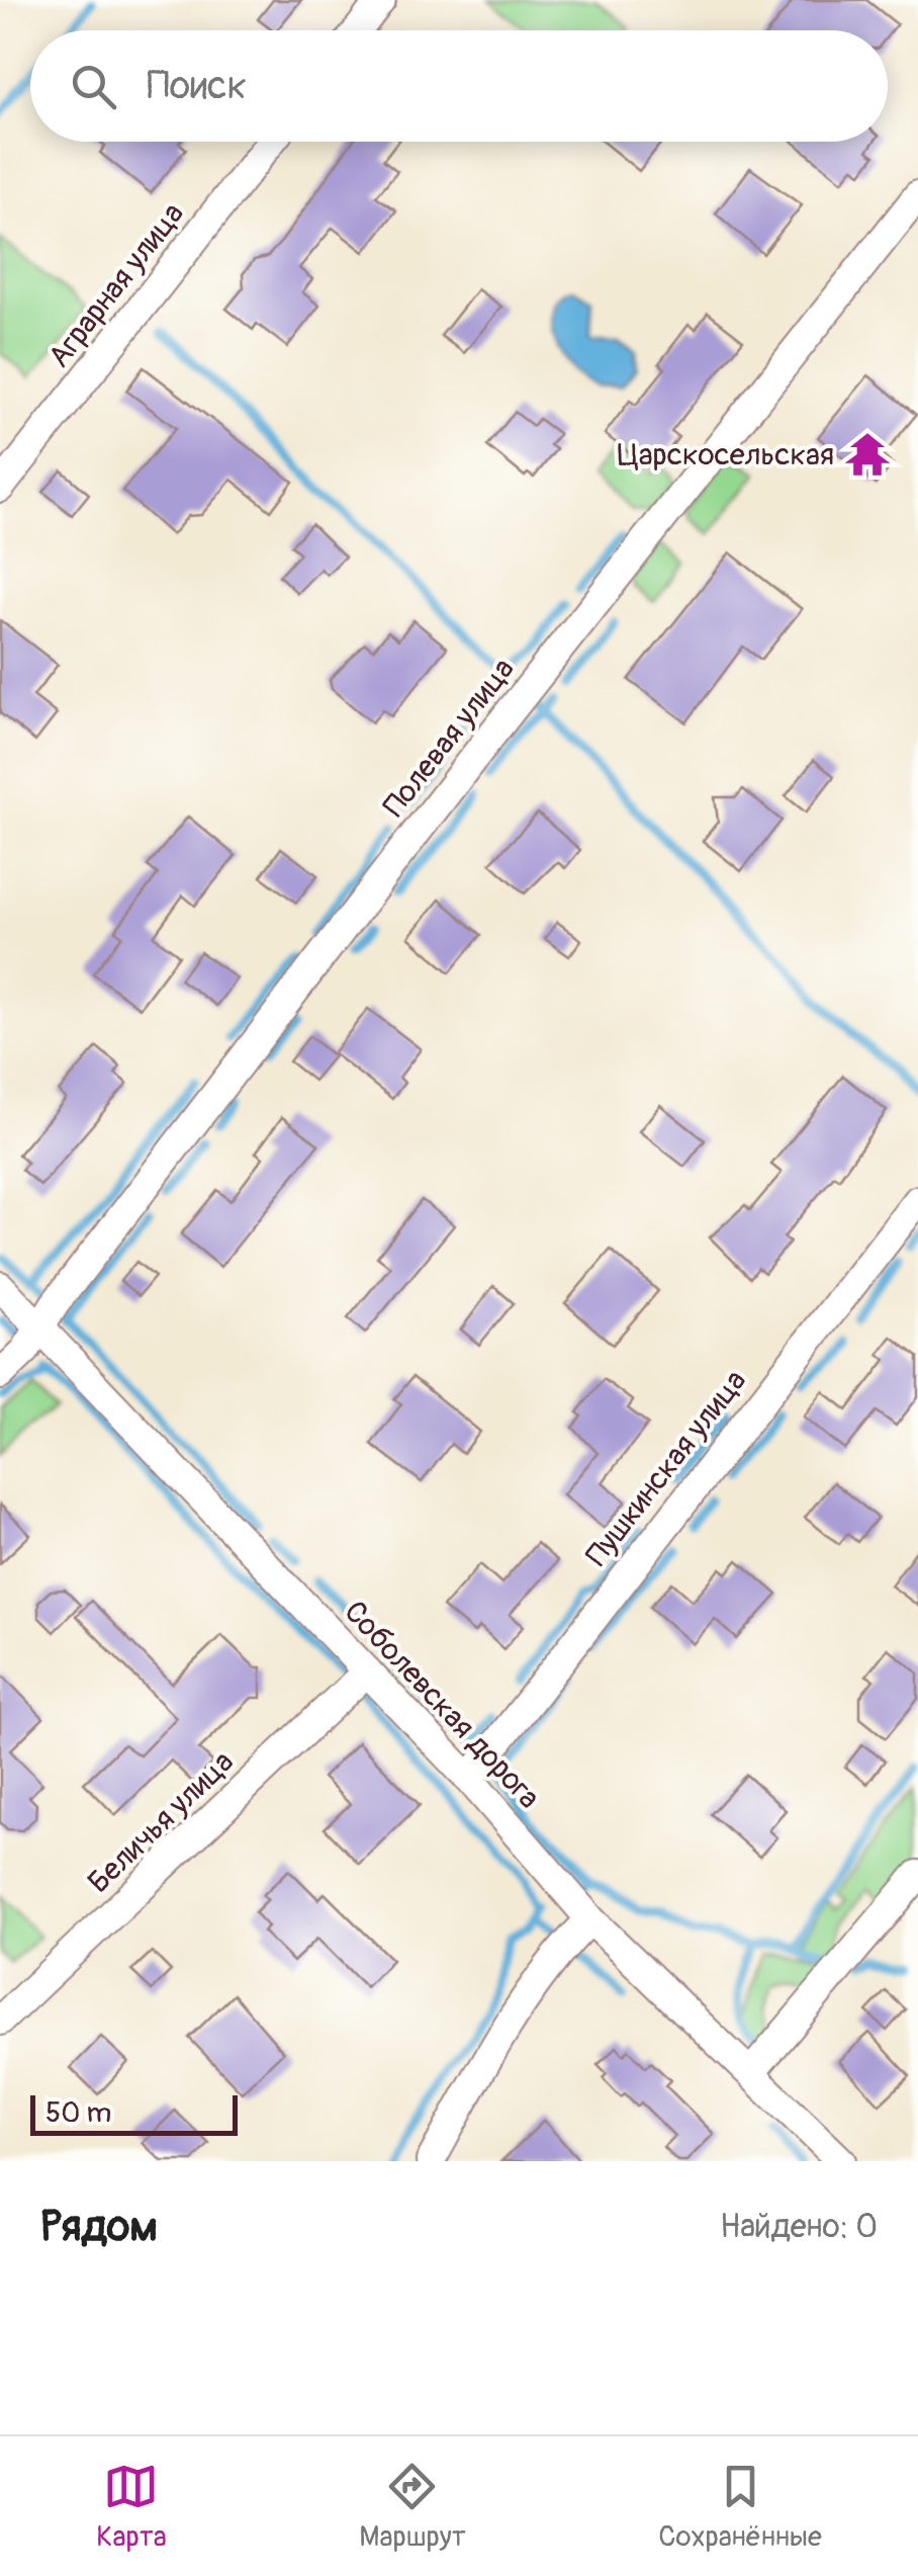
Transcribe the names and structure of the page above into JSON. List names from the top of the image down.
{
  "streets": {
    "street": [
      "Аграрная улица",
      "Полевая улица",
      "Пушкинская улица",
      "Соболевская дорога",
      "Беличья улица"
    ]
  },
  "crossings": [
    ["Полевая улица", "Соболевская дорога"],
    ["Пушкинская улица", "Соболевская дорога"],
    ["Соболевская дорога", "Беличья улица"]
  ],
  "places": {
    "temple": ["Царскосельская"]
  },
  "scale_bar": "50 m",
  "page": {
    "search": "Поиск",
    "scale": "50 m",
    "heading": ["Рядом", "Найдено: 0"],
    "nav": ["Карта", "Маршрут", "Сохранённые"]
  }
}
